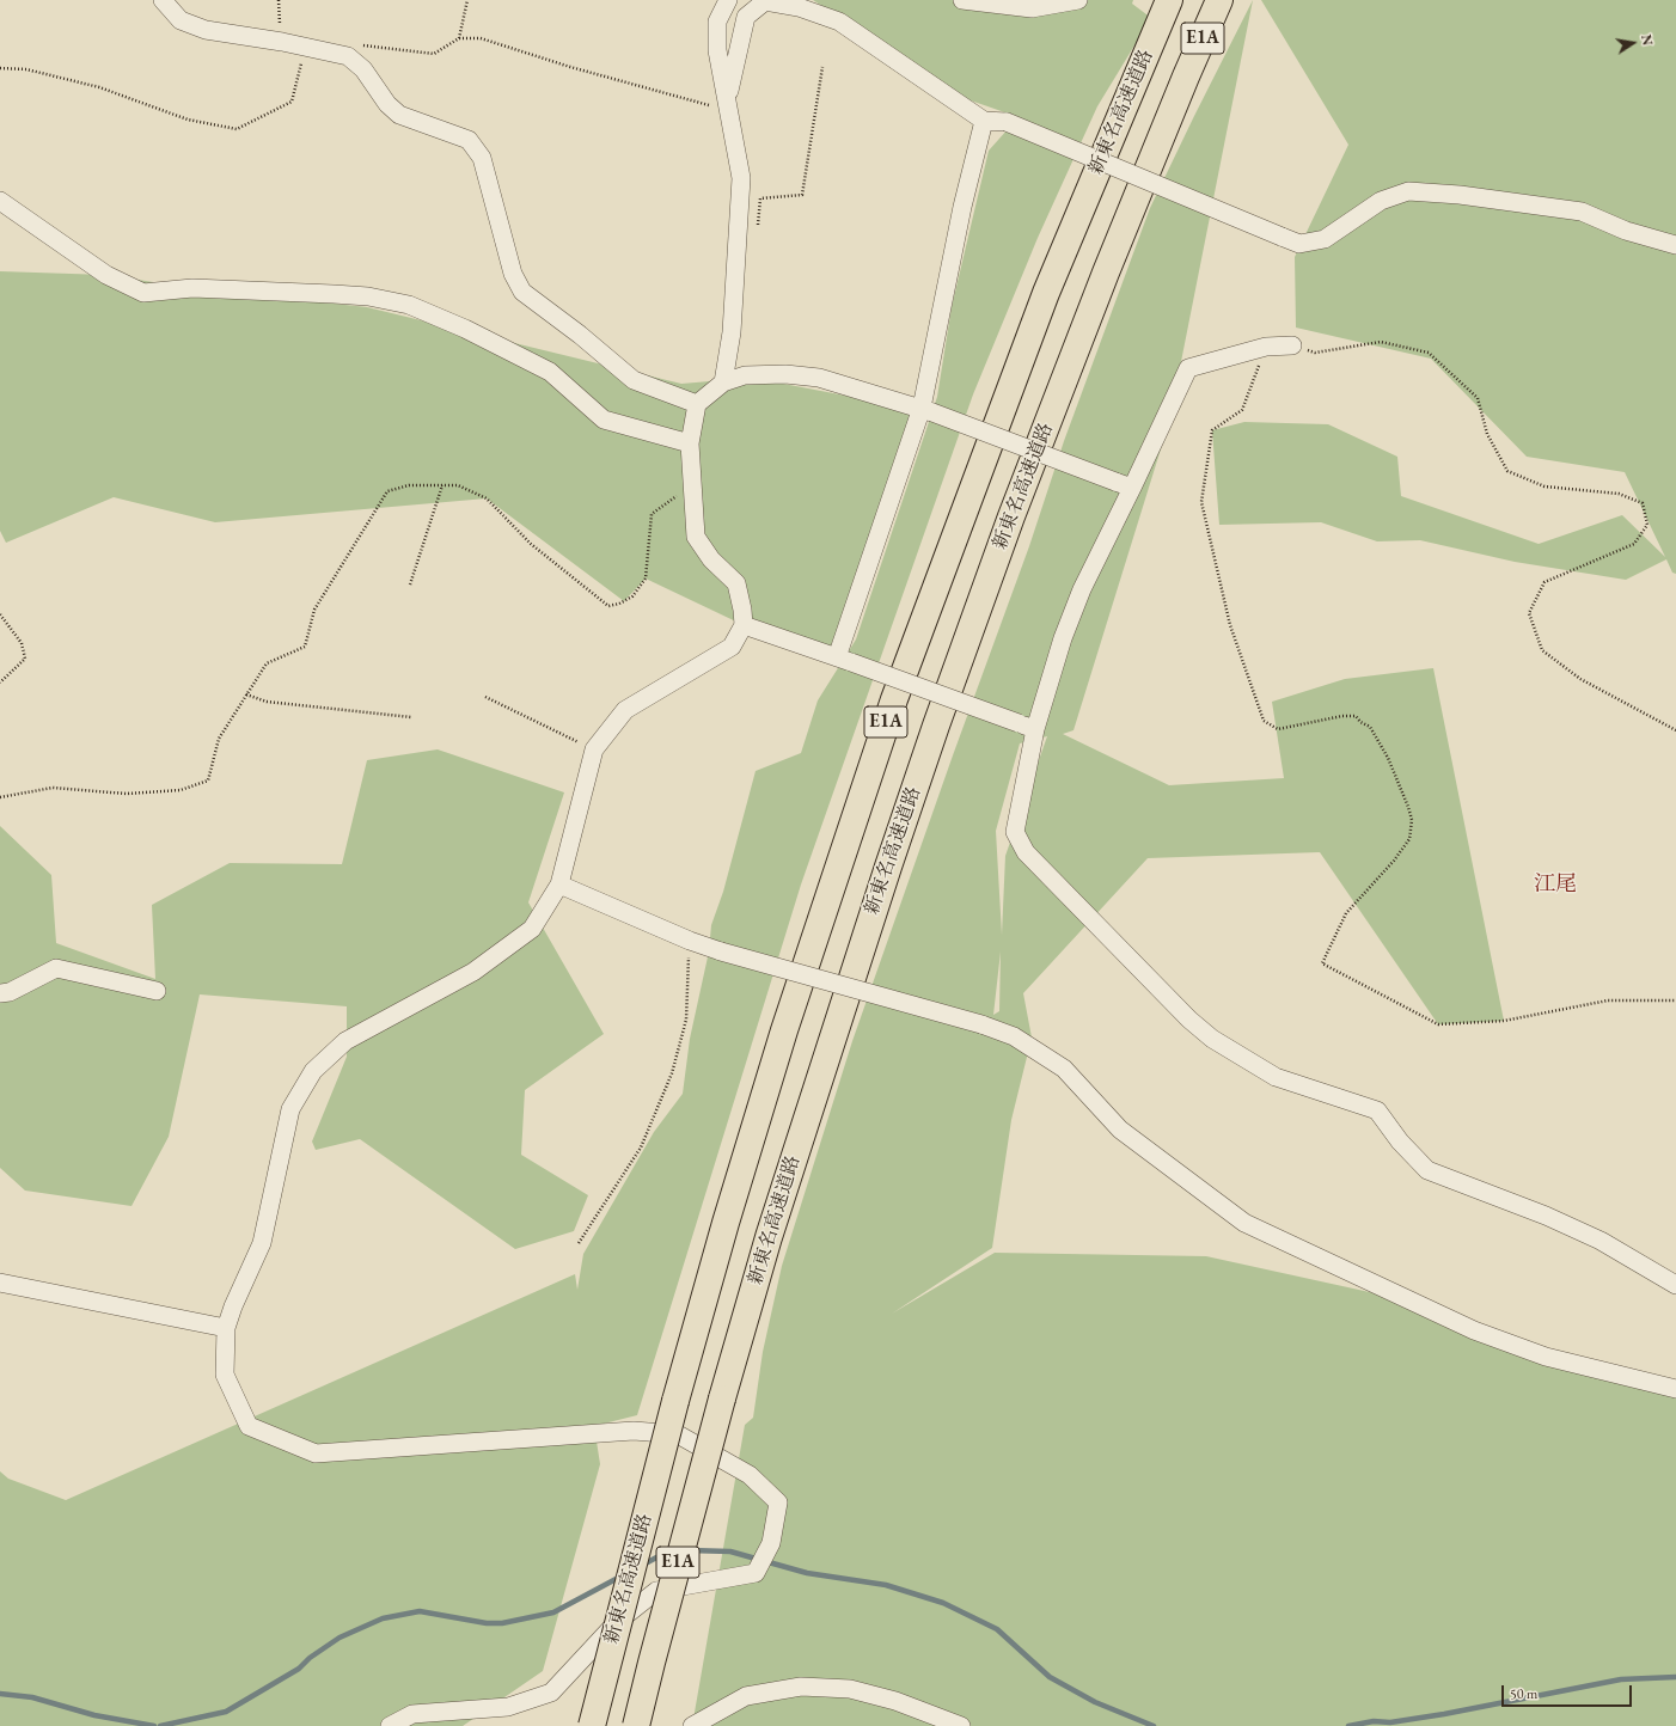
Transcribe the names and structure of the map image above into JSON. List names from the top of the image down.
{
  "streets": {
    "highway": ["E1A", "新東名高速道路"]
  },
  "districts": ["江尾"],
  "scale_bar": "50 m",
  "north": "right"
}
